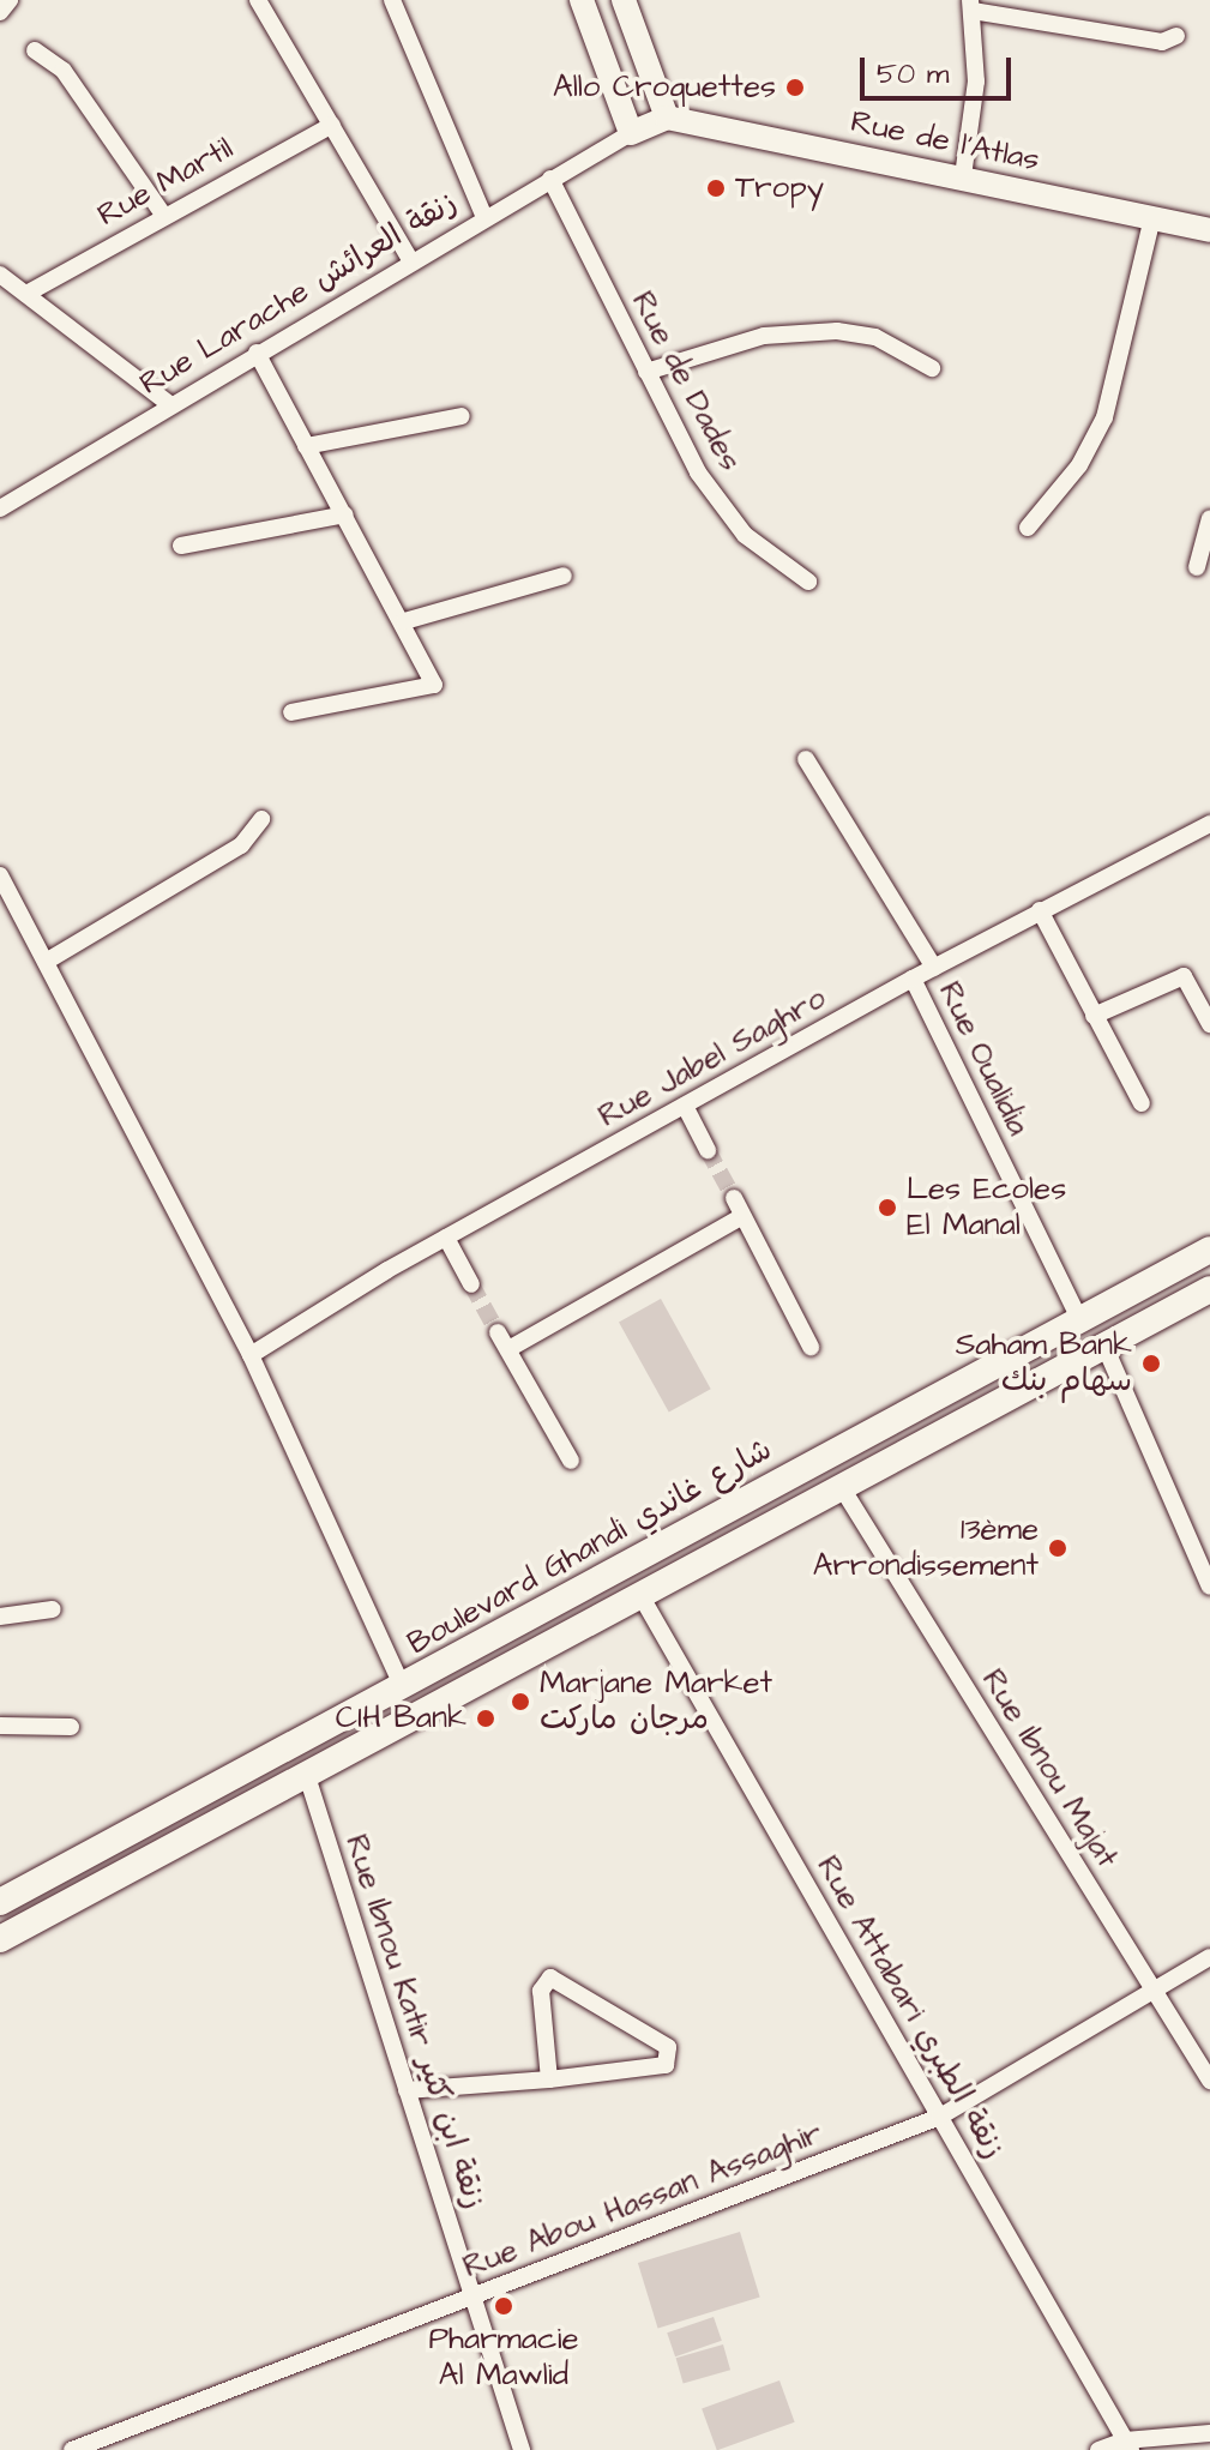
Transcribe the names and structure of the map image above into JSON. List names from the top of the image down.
{
  "streets": {
    "main road": ["Boulevard Ghandi شارع غاندي"],
    "street": [
      "Rue de l'Atlas",
      "Rue Martil",
      "Rue Larache زنقة العرائش",
      "Rue de Dades",
      "Rue Jabel Saghro",
      "Rue Oualidia",
      "Rue Ibnou Majat",
      "Rue Attabari زنقة الطبري",
      "Rue Ibnou Katir زنقة ابن كثير",
      "Rue Abou Hassan Assaghir"
    ]
  },
  "crossings": [
    ["Rue Larache زنقة العرائش", "Rue de Dades"],
    ["Rue Jabel Saghro", "Rue Oualidia"],
    ["Rue Oualidia", "Boulevard Ghandi شارع غاندي"],
    ["Boulevard Ghandi شارع غاندي", "Rue Ibnou Majat"],
    ["Boulevard Ghandi شارع غاندي", "Rue Attabari زنقة الطبري"],
    ["Boulevard Ghandi شارع غاندي", "Rue Ibnou Katir زنقة ابن كثير"],
    ["Rue Ibnou Majat", "Rue Abou Hassan Assaghir"],
    ["Rue Attabari زنقة الطبري", "Rue Abou Hassan Assaghir"],
    ["Rue Ibnou Katir زنقة ابن كثير", "Rue Abou Hassan Assaghir"]
  ],
  "places": [
    "Allo Croquettes",
    "Tropy",
    "Les Ecoles El Manal",
    "Saham Bank سهام بنك",
    "13ème Arrondissement",
    "Marjane Market مرجان ماركت",
    "CIH Bank",
    "Pharmacie Al Mawlid"
  ],
  "scale_bar": "50 m"
}
